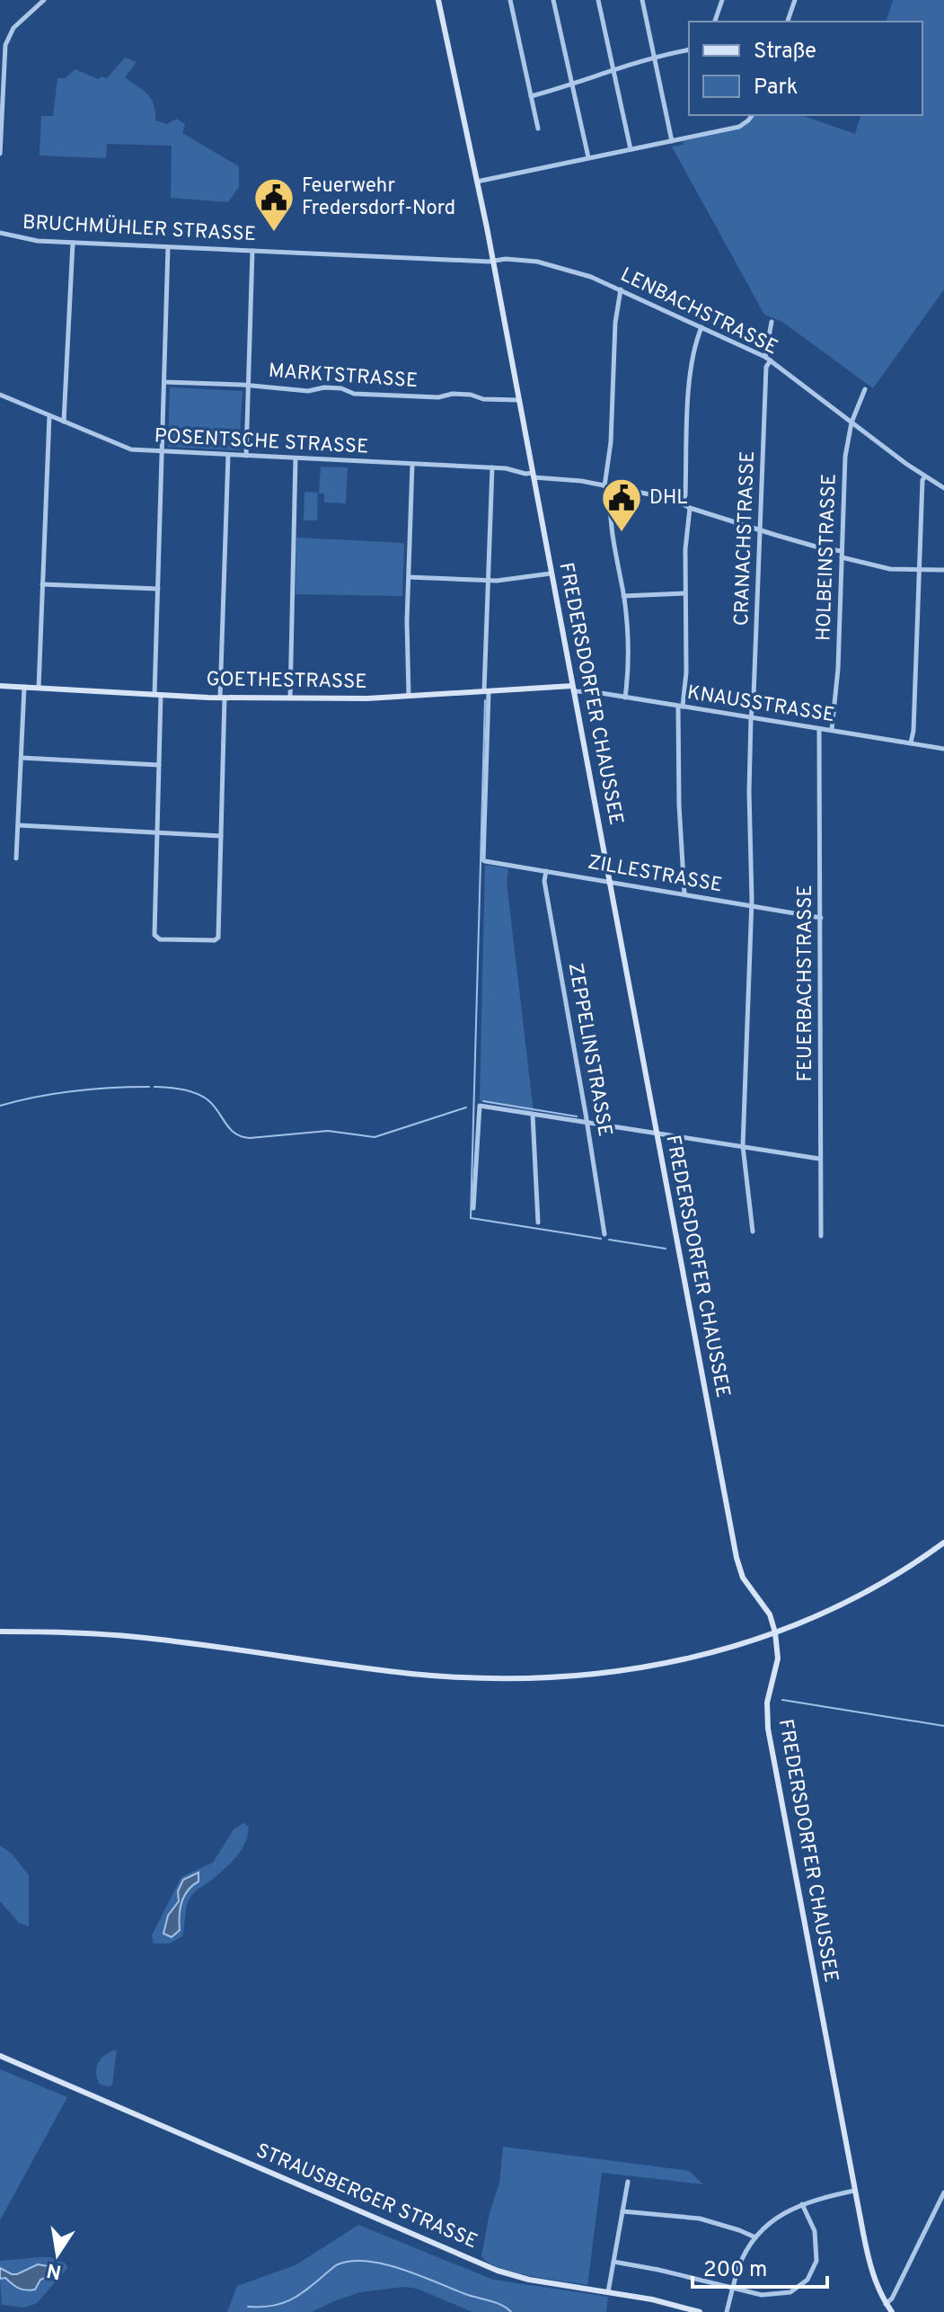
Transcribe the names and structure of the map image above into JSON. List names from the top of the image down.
{
  "streets": {
    "main road": ["GOETHESTRASSE", "FREDERSDORFER CHAUSSEE", "STRAUSBERGER STRASSE"],
    "street": [
      "BRUCHMÜHLER STRASSE",
      "LENBACHSTRASSE",
      "MARKTSTRASSE",
      "POSENTSCHE STRASSE",
      "CRANACHSTRASSE",
      "HOLBEINSTRASSE",
      "KNAUSSTRASSE",
      "ZILLESTRASSE",
      "FEUERBACHSTRASSE",
      "ZEPPELINSTRASSE"
    ]
  },
  "crossings": [
    ["BRUCHMÜHLER STRASSE", "LENBACHSTRASSE"],
    ["BRUCHMÜHLER STRASSE", "FREDERSDORFER CHAUSSEE"],
    ["LENBACHSTRASSE", "CRANACHSTRASSE"],
    ["LENBACHSTRASSE", "HOLBEINSTRASSE"],
    ["LENBACHSTRASSE", "FREDERSDORFER CHAUSSEE"],
    ["MARKTSTRASSE", "FREDERSDORFER CHAUSSEE"],
    ["POSENTSCHE STRASSE", "CRANACHSTRASSE"],
    ["POSENTSCHE STRASSE", "HOLBEINSTRASSE"],
    ["POSENTSCHE STRASSE", "FREDERSDORFER CHAUSSEE"],
    ["CRANACHSTRASSE", "KNAUSSTRASSE"],
    ["CRANACHSTRASSE", "ZILLESTRASSE"],
    ["HOLBEINSTRASSE", "KNAUSSTRASSE"],
    ["GOETHESTRASSE", "FREDERSDORFER CHAUSSEE"],
    ["GOETHESTRASSE", "KNAUSSTRASSE"],
    ["GOETHESTRASSE", "ZILLESTRASSE"],
    ["FREDERSDORFER CHAUSSEE", "KNAUSSTRASSE"],
    ["FREDERSDORFER CHAUSSEE", "ZILLESTRASSE"],
    ["KNAUSSTRASSE", "FEUERBACHSTRASSE"],
    ["ZILLESTRASSE", "FEUERBACHSTRASSE"],
    ["ZILLESTRASSE", "ZEPPELINSTRASSE"]
  ],
  "places": {
    "public building": ["Feuerwehr Fredersdorf-Nord", "DHL"]
  },
  "legend": ["Straße", "Park"],
  "scale_bar": "200 m",
  "north": "bottom"
}
